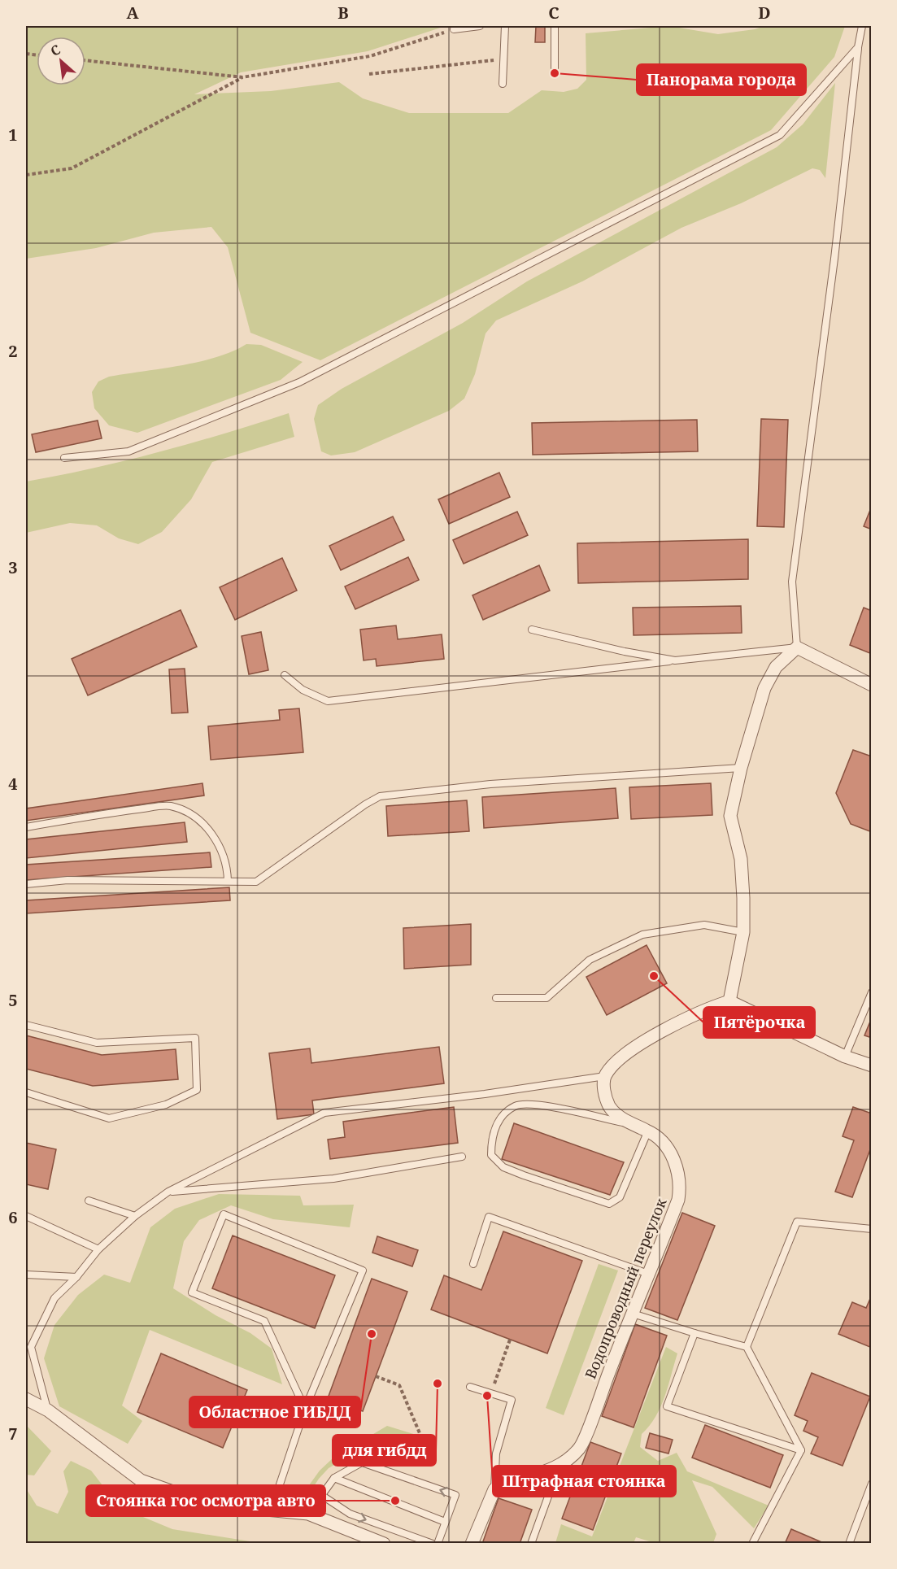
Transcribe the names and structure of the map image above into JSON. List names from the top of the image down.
{
  "streets": {
    "street": ["Водопроводный переулок"]
  },
  "places": [
    "Панорама города",
    "Пятёрочка",
    "Областное ГИБДД",
    "для гибдд",
    "Штрафная стоянка",
    "Стоянка гос осмотра авто"
  ],
  "north": "top left",
  "grid": {
    "columns": [
      "A",
      "B",
      "C",
      "D"
    ],
    "rows": [
      "1",
      "2",
      "3",
      "4",
      "5",
      "6",
      "7"
    ]
  }
}
